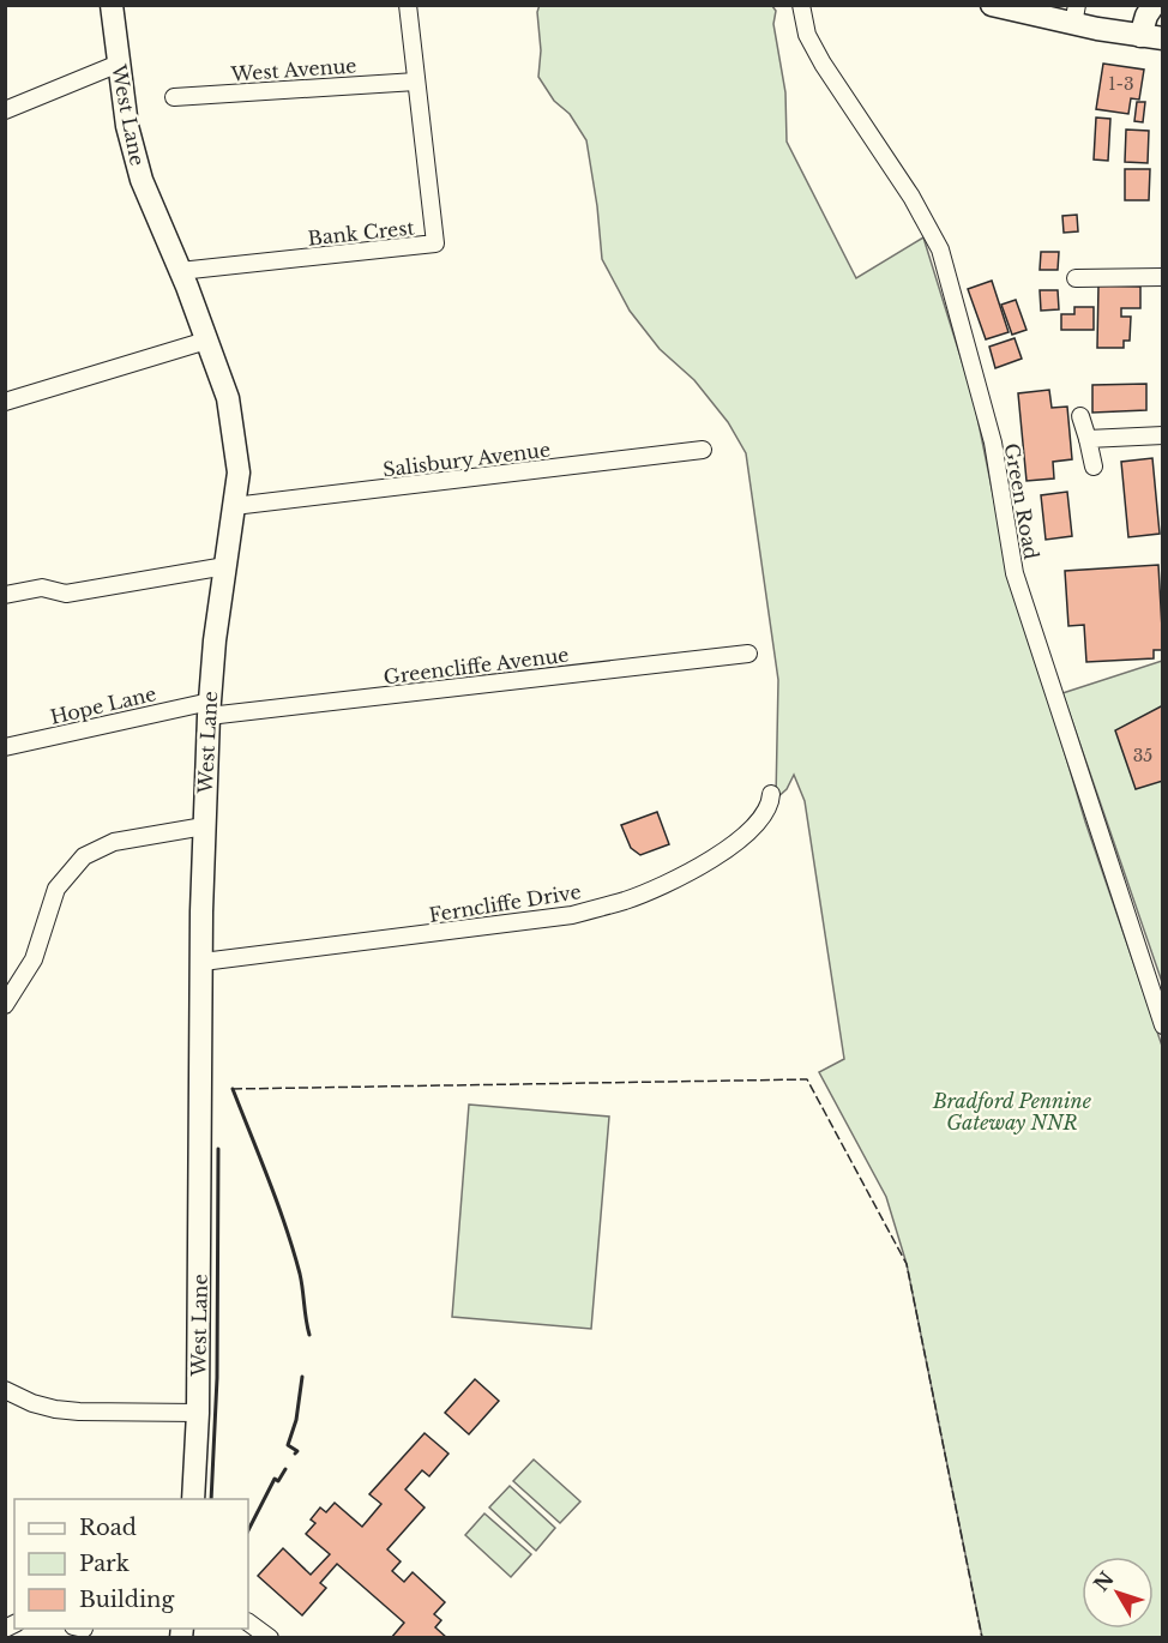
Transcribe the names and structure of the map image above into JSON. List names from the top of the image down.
{
  "streets": {
    "street": [
      "West Avenue",
      "West Lane",
      "Bank Crest",
      "Salisbury Avenue",
      "Green Road",
      "Greencliffe Avenue",
      "Hope Lane",
      "Ferncliffe Drive"
    ]
  },
  "crossings": [
    ["West Avenue", "Bank Crest"],
    ["West Lane", "Bank Crest"],
    ["West Lane", "Salisbury Avenue"],
    ["West Lane", "Greencliffe Avenue"],
    ["West Lane", "Hope Lane"],
    ["West Lane", "Ferncliffe Drive"],
    ["Greencliffe Avenue", "Hope Lane"]
  ],
  "parks": ["Bradford Pennine Gateway NNR"],
  "house_numbers": ["1-3", "35"],
  "legend": ["Road", "Park", "Building"],
  "north": "top left"
}
